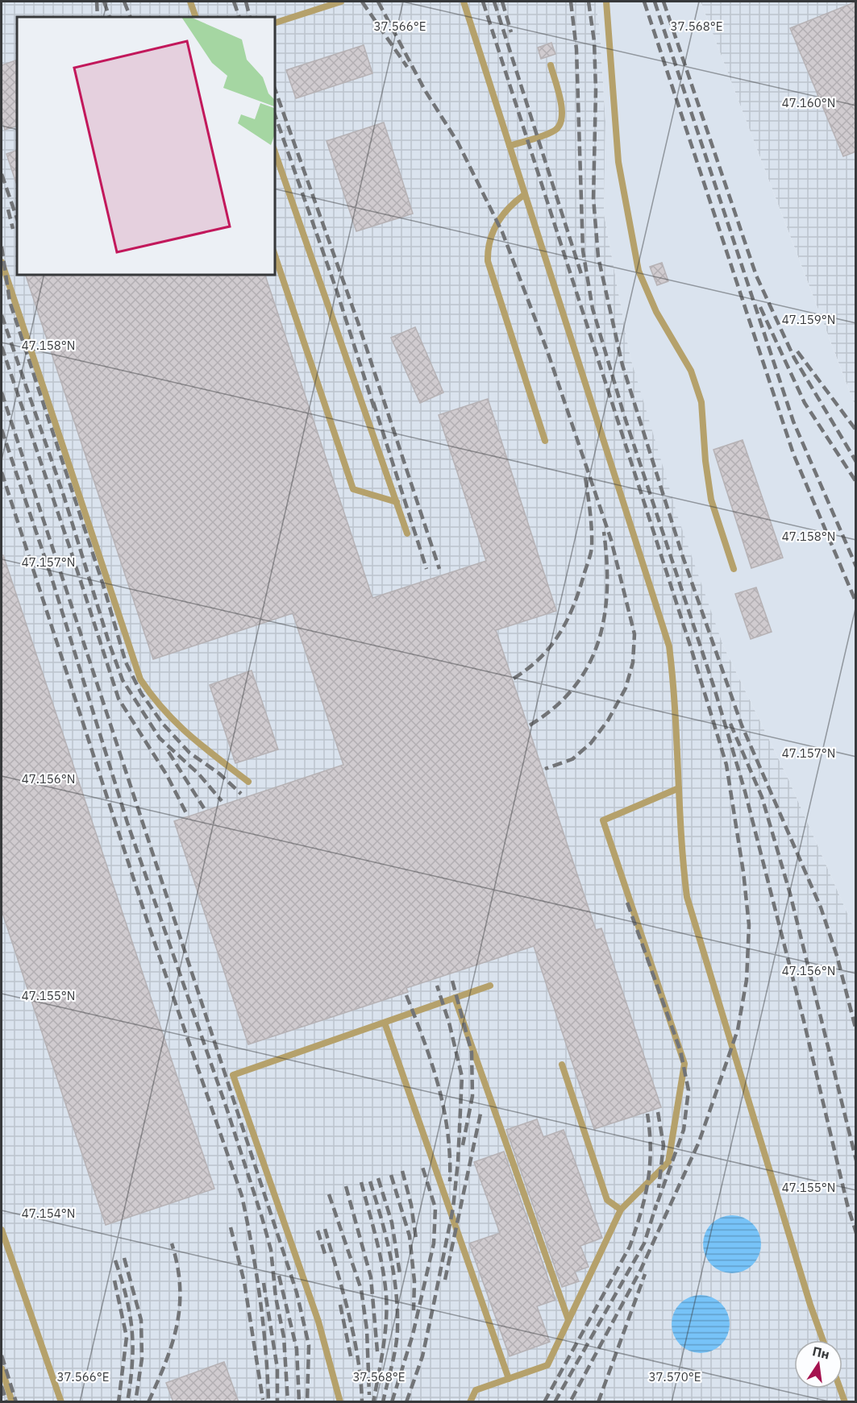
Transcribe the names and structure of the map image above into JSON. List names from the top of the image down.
{
  "north": "top",
  "coordinates": [
    "37.566°E",
    "37.568°E",
    "47.160°N",
    "47.159°N",
    "47.158°N",
    "47.157°N",
    "47.156°N",
    "47.155°N",
    "47.154°N",
    "37.570°E"
  ]
}
